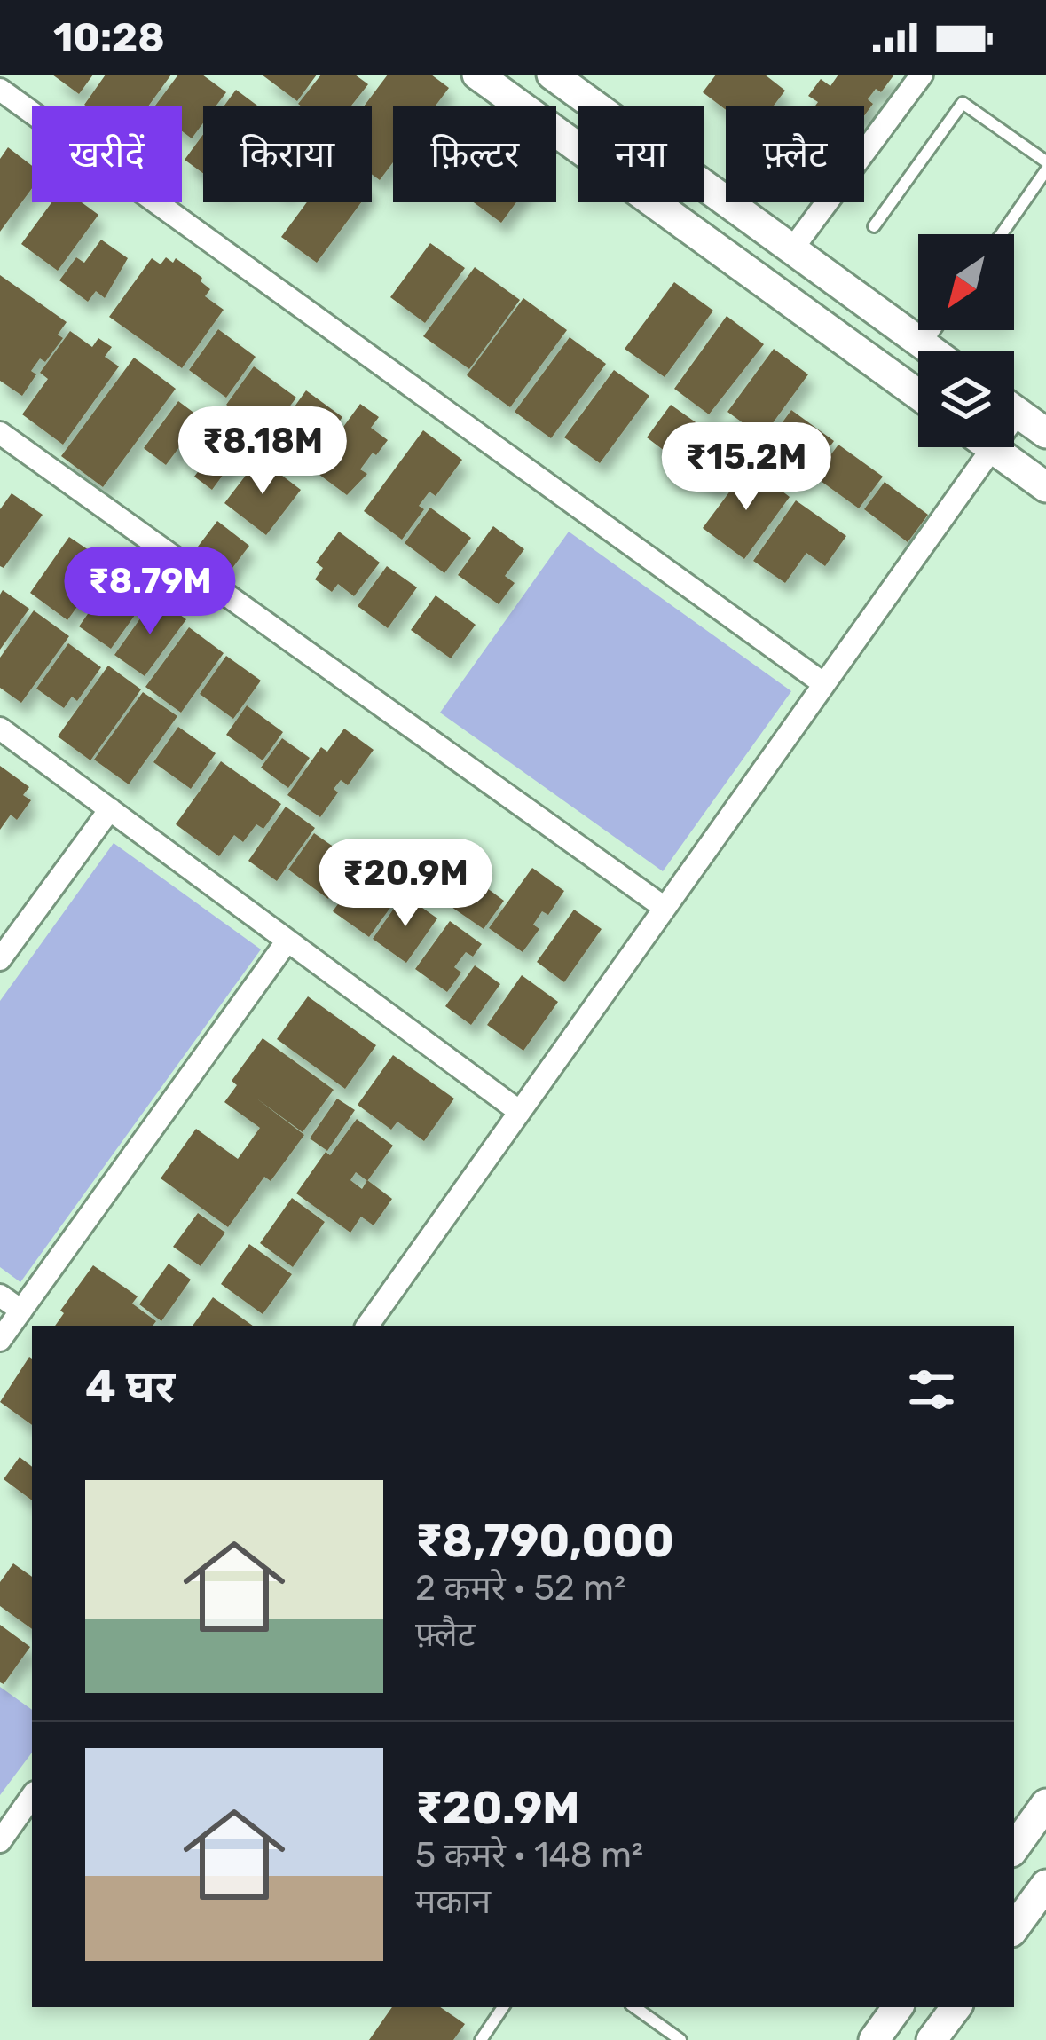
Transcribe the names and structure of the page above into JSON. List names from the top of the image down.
{
  "north": "bottom left",
  "page": {
    "status": "10:28",
    "chip": [
      "खरीदें",
      "किराया",
      "फ़िल्टर",
      "नया",
      "फ़्लैट"
    ],
    "price": [
      "₹8.18M",
      "₹15.2M",
      "₹8.79M",
      "₹20.9M"
    ],
    "heading": "4 घर",
    "list": [
      {
        "name": "₹8,790,000",
        "note": "2 कमरे · 52 m² · फ़्लैट"
      },
      {
        "name": "₹20.9M",
        "note": "5 कमरे · 148 m² · मकान"
      }
    ]
  }
}
